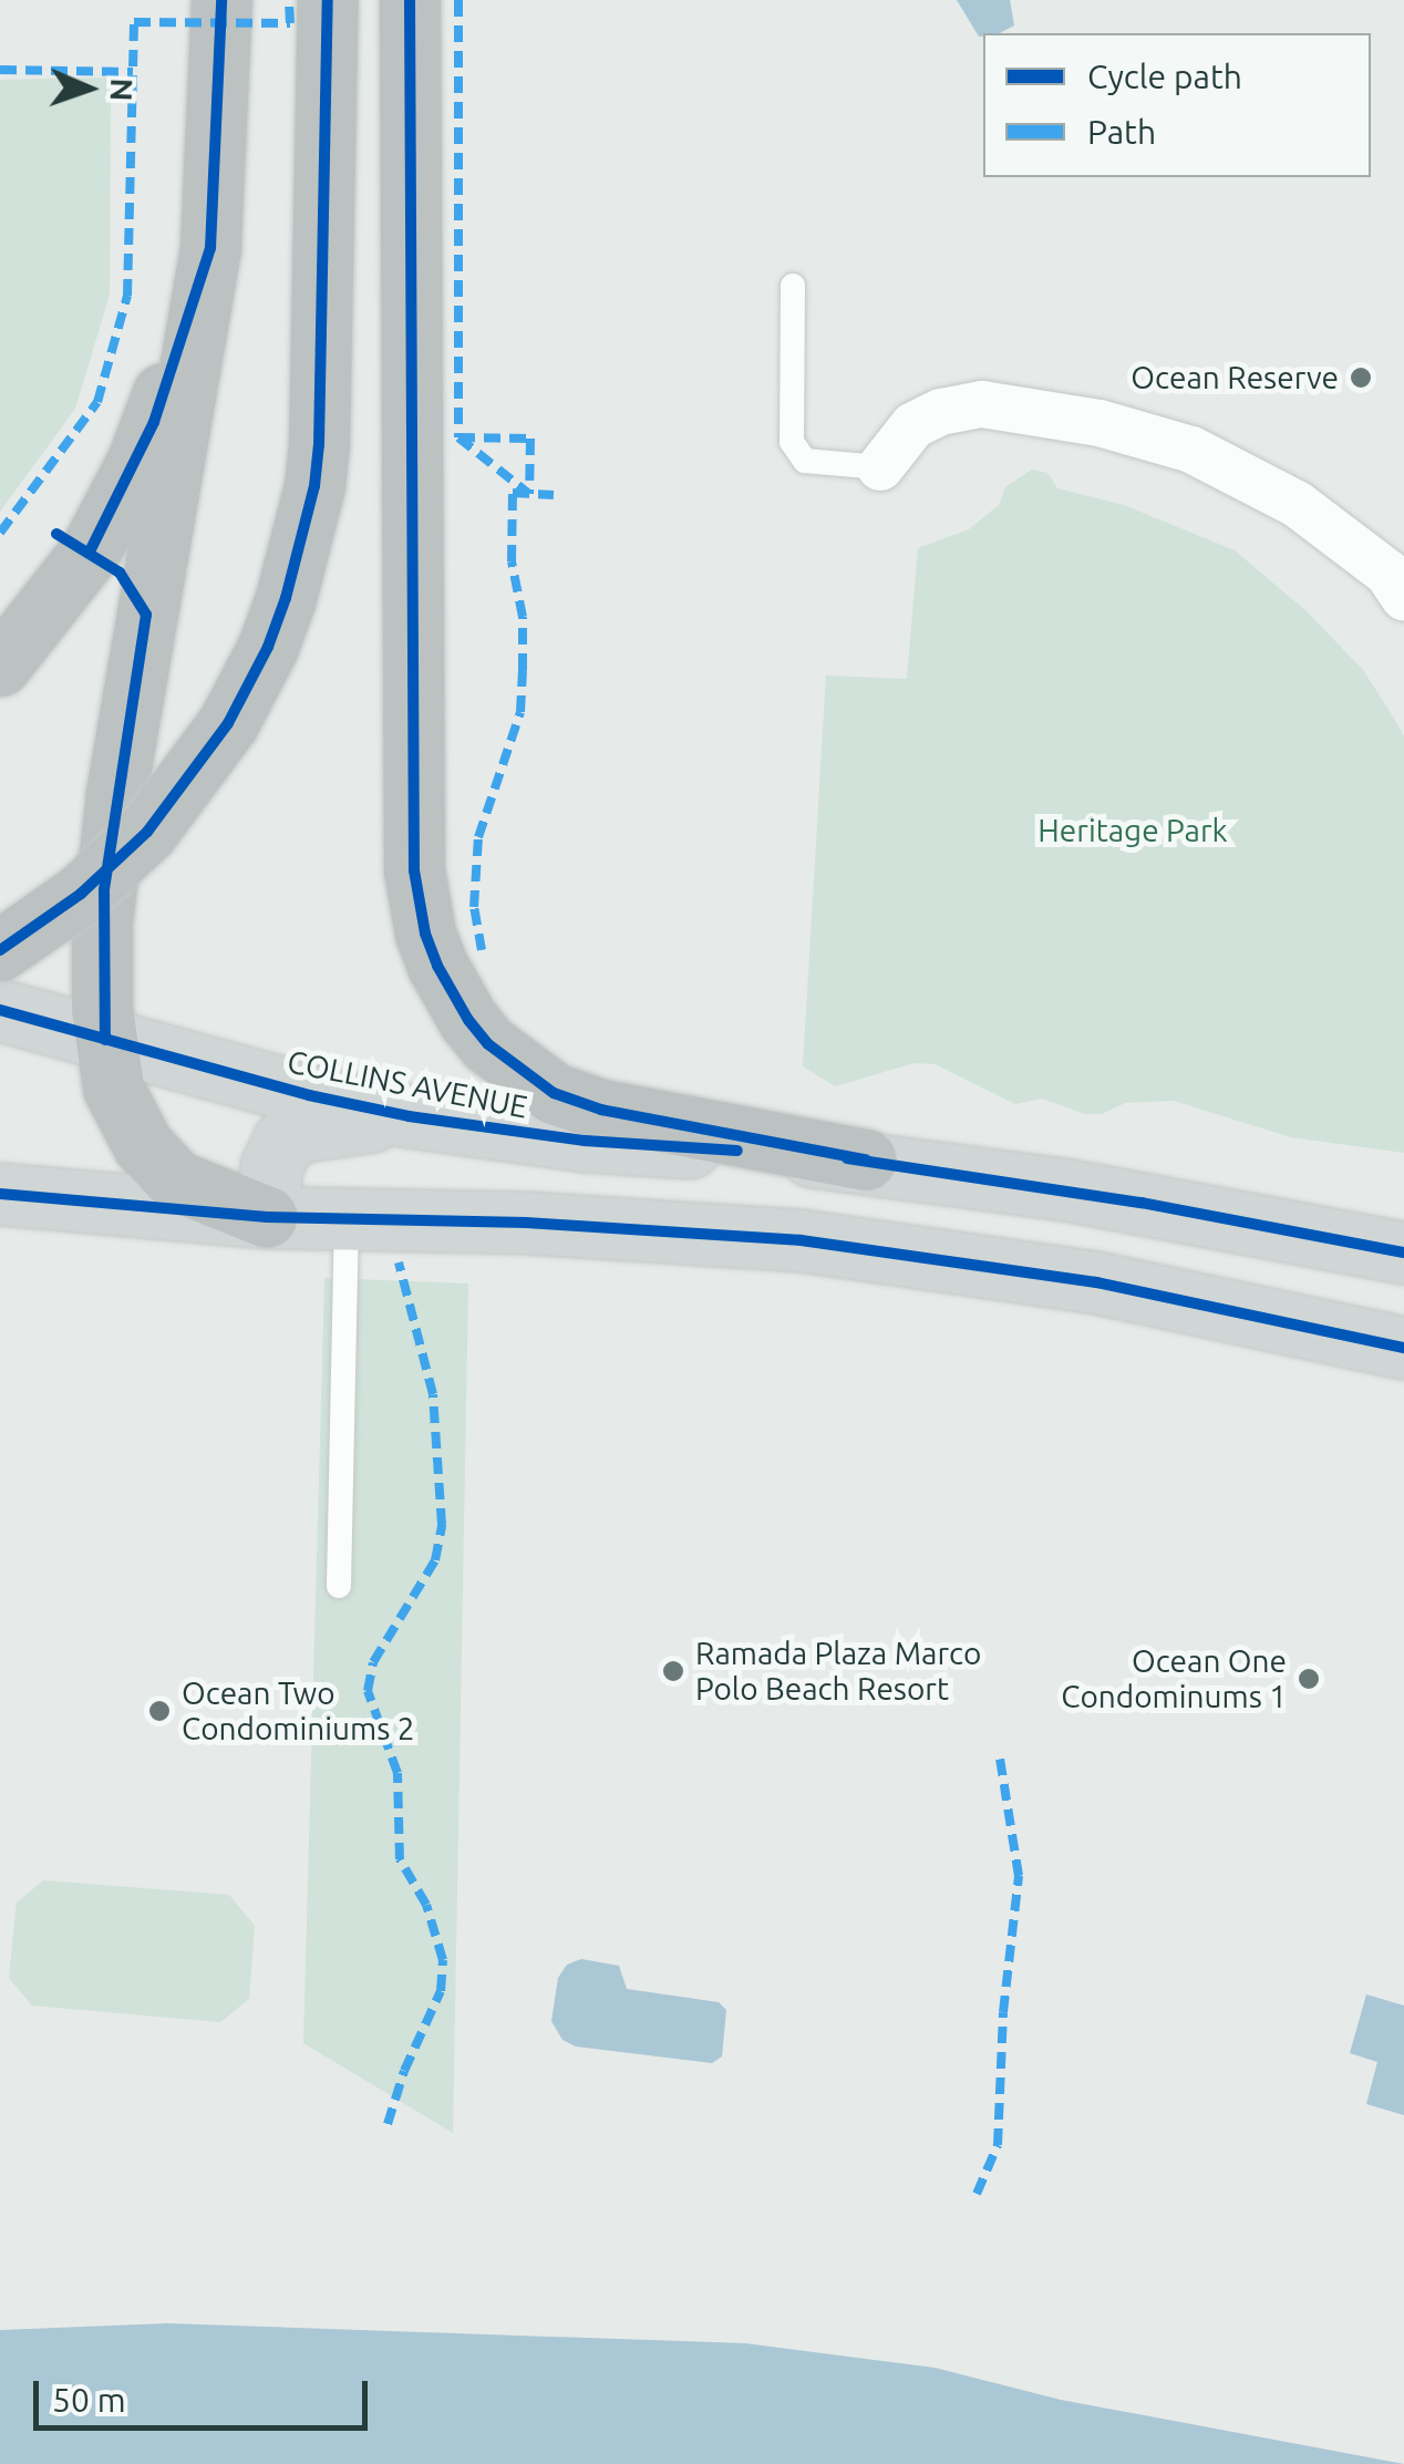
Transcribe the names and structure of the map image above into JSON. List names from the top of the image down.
{
  "streets": {
    "main road": ["COLLINS AVENUE"]
  },
  "parks": ["Heritage Park"],
  "places": [
    "Ocean Reserve",
    "Ramada Plaza Marco Polo Beach Resort",
    "Ocean One Condominums 1",
    "Ocean Two Condominiums 2"
  ],
  "legend": ["Cycle path", "Path"],
  "scale_bar": "50 m",
  "north": "right"
}
